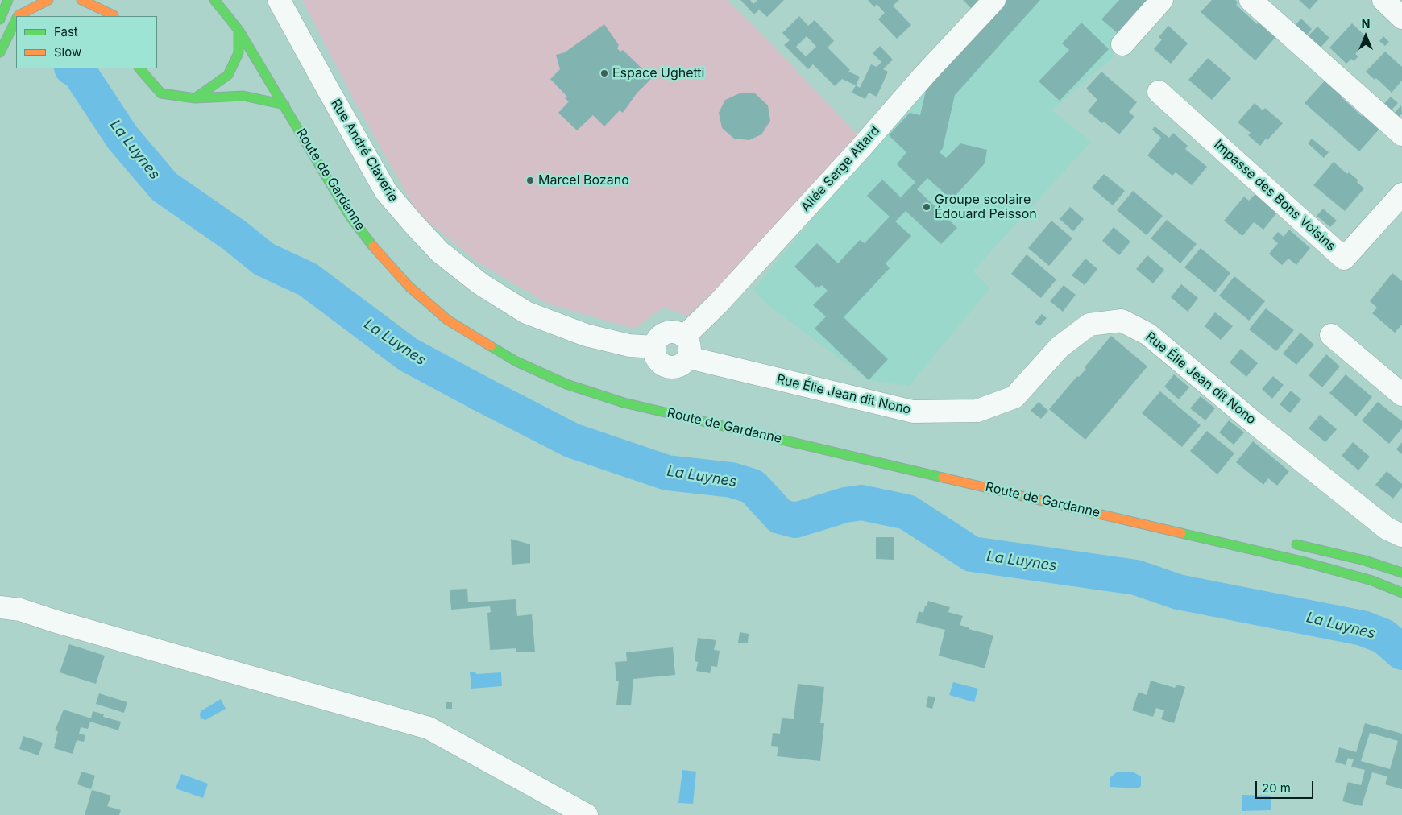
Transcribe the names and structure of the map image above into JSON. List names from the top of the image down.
{
  "streets": {
    "main road": ["Route de Gardanne"],
    "street": [
      "Rue André Claverie",
      "Allée Serge Attard",
      "Impasse des Bons Voisins",
      "Rue Élie Jean dit Nono"
    ]
  },
  "crossings": [
    ["Rue André Claverie", "Allée Serge Attard"],
    ["Rue André Claverie", "Rue Élie Jean dit Nono"],
    ["Allée Serge Attard", "Rue Élie Jean dit Nono"]
  ],
  "water": ["La Luynes"],
  "places": ["Espace Ughetti", "Marcel Bozano", "Groupe scolaire Édouard Peisson"],
  "legend": ["Fast", "Slow"],
  "scale_bar": "20 m",
  "north": "top"
}
